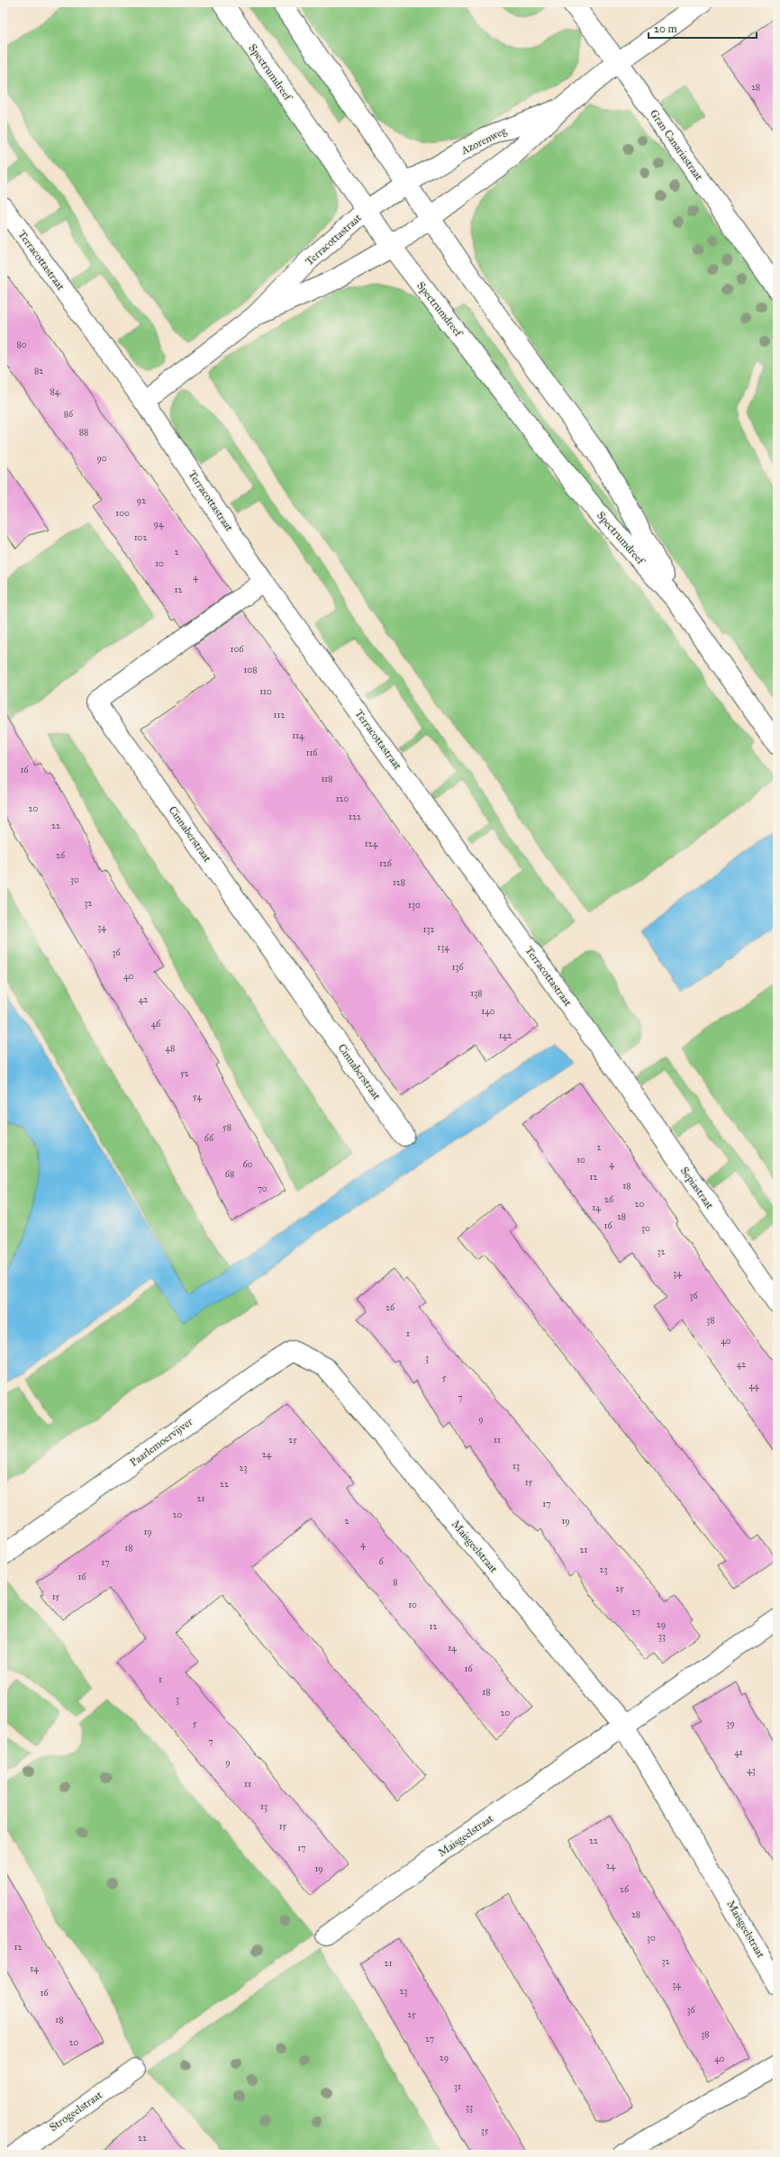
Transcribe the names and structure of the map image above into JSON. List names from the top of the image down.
{
  "streets": {
    "street": [
      "Spectrumdreef",
      "Azorenweg",
      "Gran Canariastraat",
      "Terracottastraat",
      "Cinnaberstraat",
      "Sepiastraat",
      "Paarlemoervijver",
      "Maisgeelstraat",
      "Strogeelstraat"
    ]
  },
  "crossings": [
    ["Spectrumdreef", "Azorenweg"],
    ["Spectrumdreef", "Terracottastraat"],
    ["Azorenweg", "Gran Canariastraat"],
    ["Azorenweg", "Terracottastraat"],
    ["Terracottastraat", "Cinnaberstraat"],
    ["Terracottastraat", "Sepiastraat"],
    ["Paarlemoervijver", "Maisgeelstraat"]
  ],
  "house_numbers": [
    "28",
    "80",
    "82",
    "84",
    "86",
    "88",
    "90",
    "92",
    "100",
    "94",
    "102",
    "2",
    "10",
    "4",
    "12",
    "106",
    "108",
    "110",
    "112",
    "114",
    "116",
    "16",
    "118",
    "120",
    "20",
    "122",
    "22",
    "124",
    "26",
    "126",
    "30",
    "128",
    "32",
    "130",
    "34",
    "132",
    "134",
    "36",
    "136",
    "40",
    "138",
    "42",
    "140",
    "46",
    "142",
    "48",
    "52",
    "54",
    "58",
    "66",
    "2",
    "10",
    "60",
    "4",
    "68",
    "12",
    "18",
    "70",
    "26",
    "20",
    "14",
    "28",
    "16",
    "30",
    "32",
    "34",
    "36",
    "26",
    "38",
    "1",
    "40",
    "3",
    "42",
    "5",
    "44",
    "7",
    "9",
    "25",
    "11",
    "24",
    "13",
    "23",
    "15",
    "22",
    "21",
    "17",
    "20",
    "2",
    "19",
    "19",
    "4",
    "18",
    "21",
    "6",
    "17",
    "23",
    "16",
    "8",
    "25",
    "15",
    "10",
    "27",
    "29",
    "12",
    "33",
    "14",
    "16",
    "1",
    "18",
    "3",
    "20",
    "5",
    "39",
    "7",
    "41",
    "9",
    "43",
    "11",
    "13",
    "15",
    "22",
    "17",
    "24",
    "19",
    "26",
    "28",
    "30",
    "12",
    "32",
    "21",
    "14",
    "34",
    "23",
    "16",
    "36",
    "25",
    "18",
    "38",
    "27",
    "20",
    "29",
    "40",
    "31",
    "33",
    "35",
    "22"
  ],
  "scale_bar": "20 m"
}
